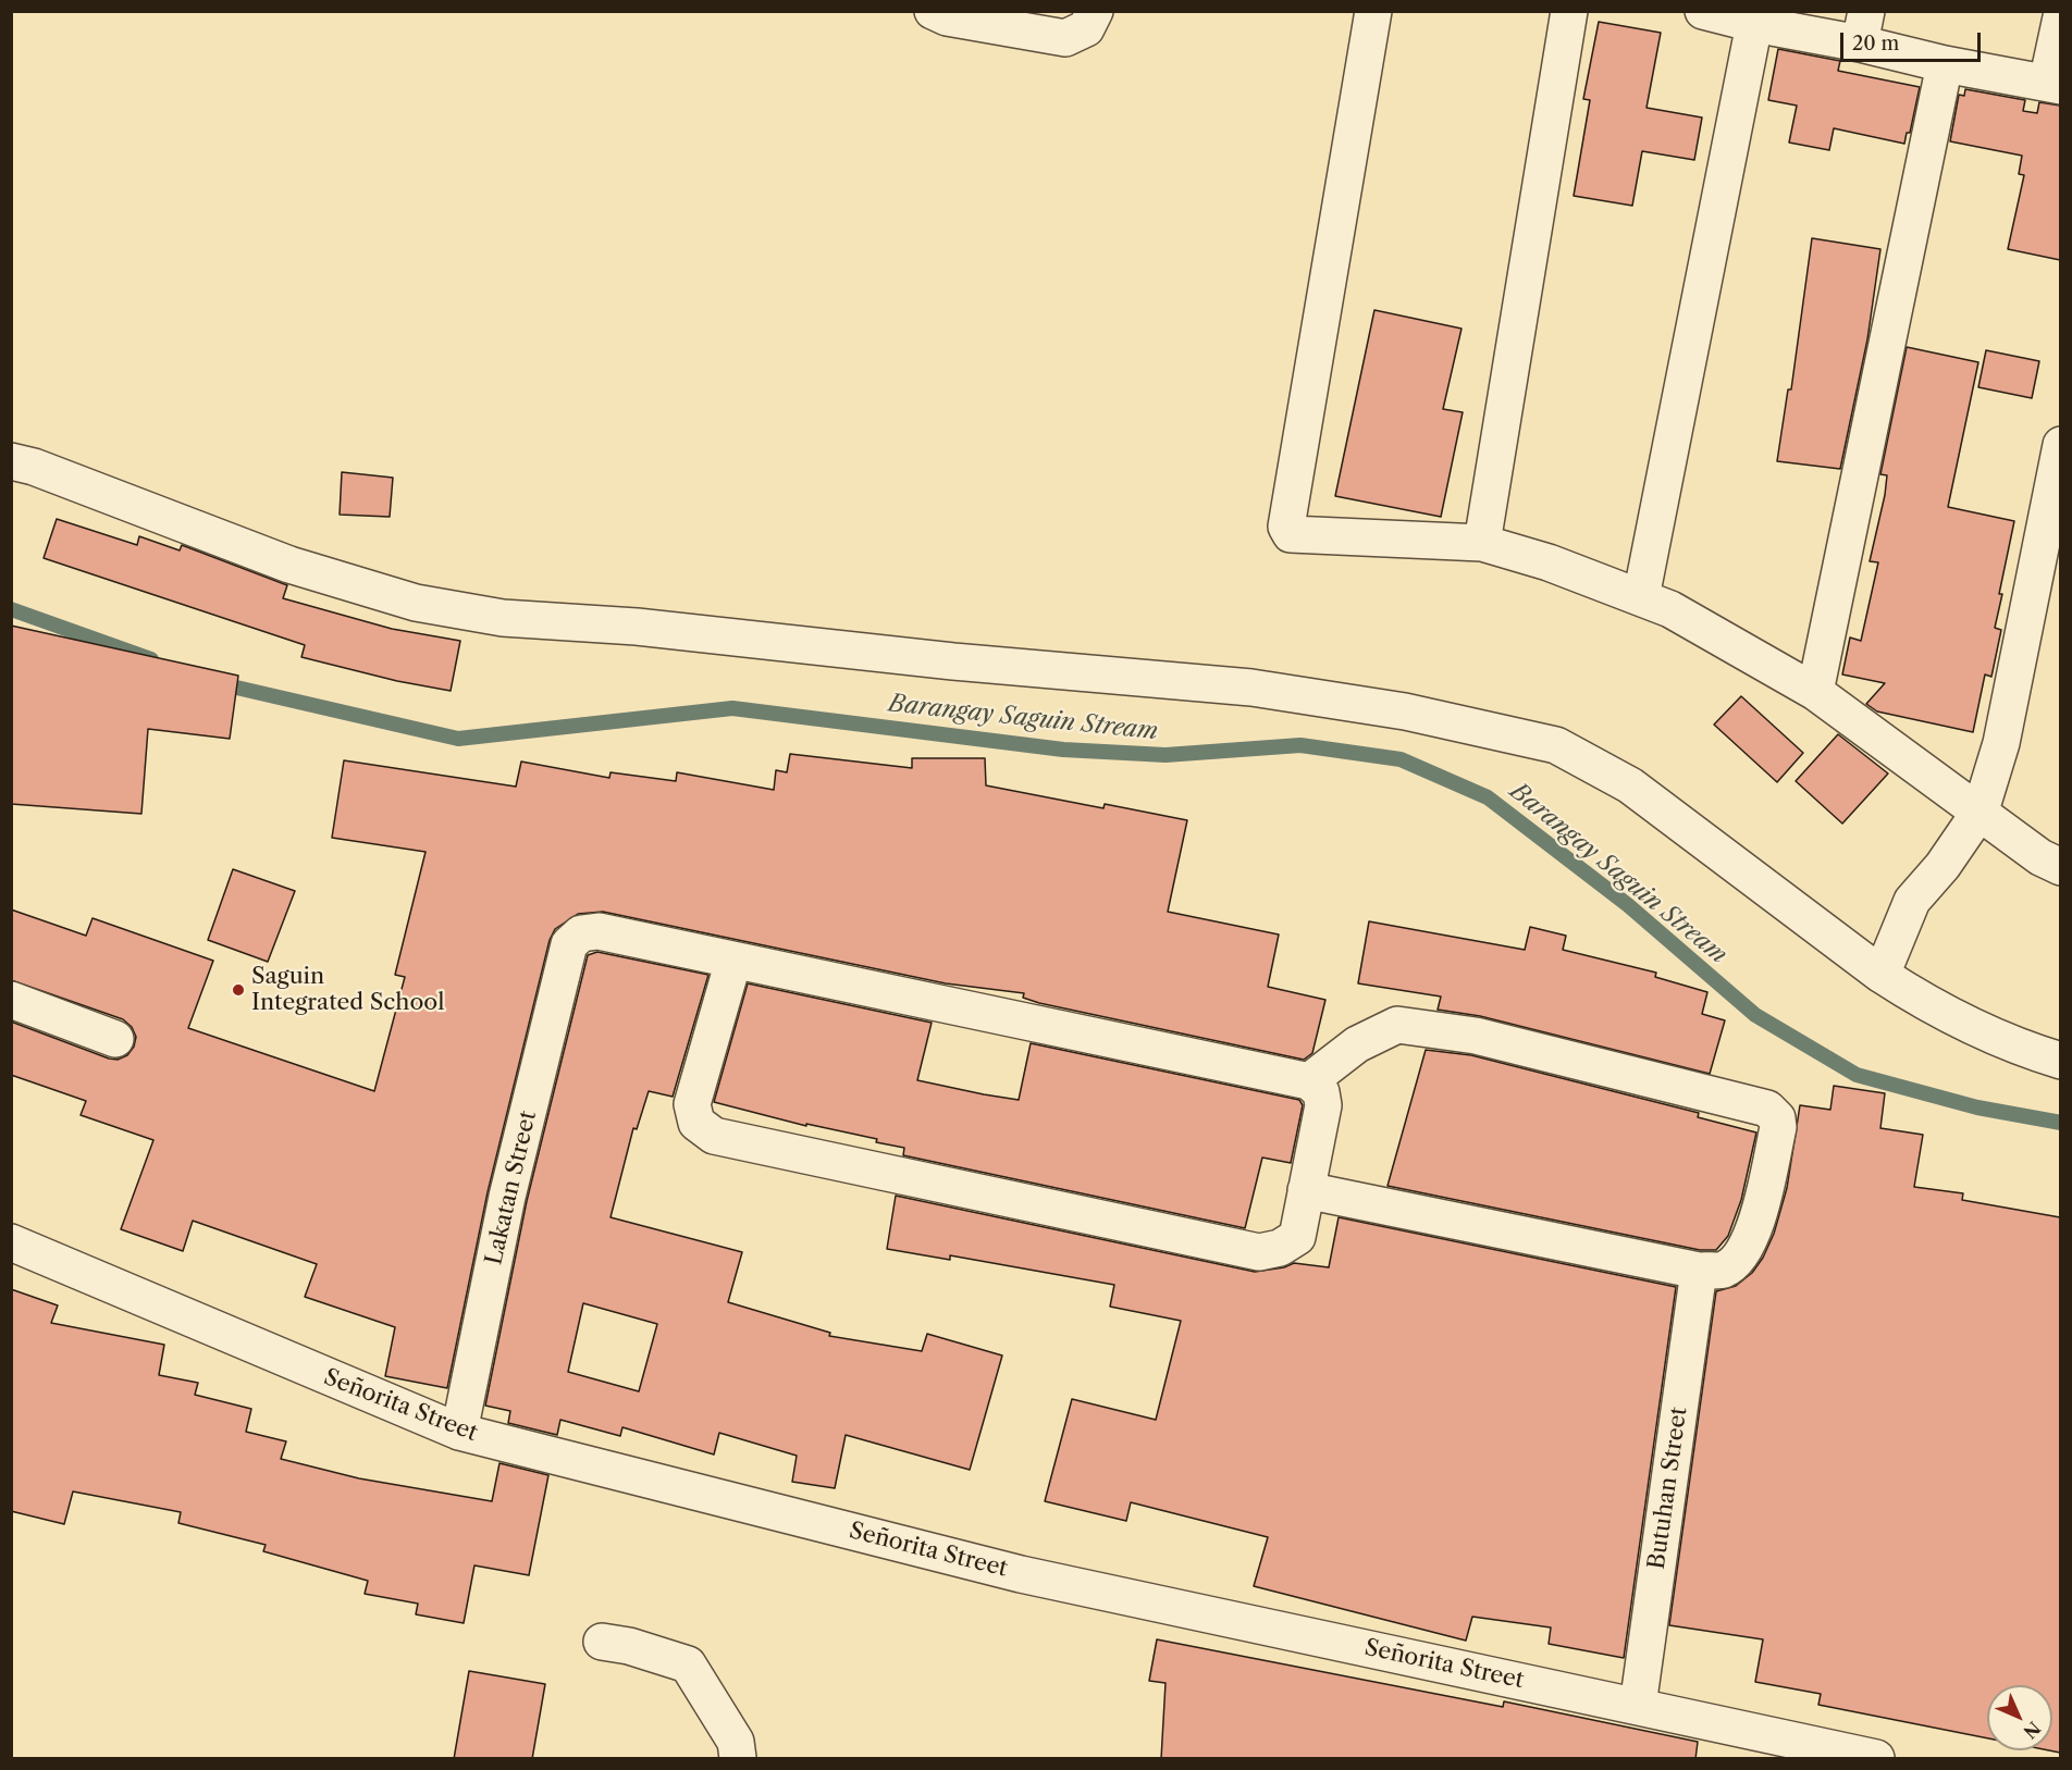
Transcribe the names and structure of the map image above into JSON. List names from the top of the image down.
{
  "streets": {
    "street": ["Lakatan Street", "Señorita Street", "Butuhan Street"]
  },
  "crossings": [
    ["Lakatan Street", "Señorita Street"],
    ["Señorita Street", "Butuhan Street"]
  ],
  "water": ["Barangay Saguin Stream"],
  "places": ["Saguin Integrated School"],
  "scale_bar": "20 m",
  "north": "bottom right"
}
